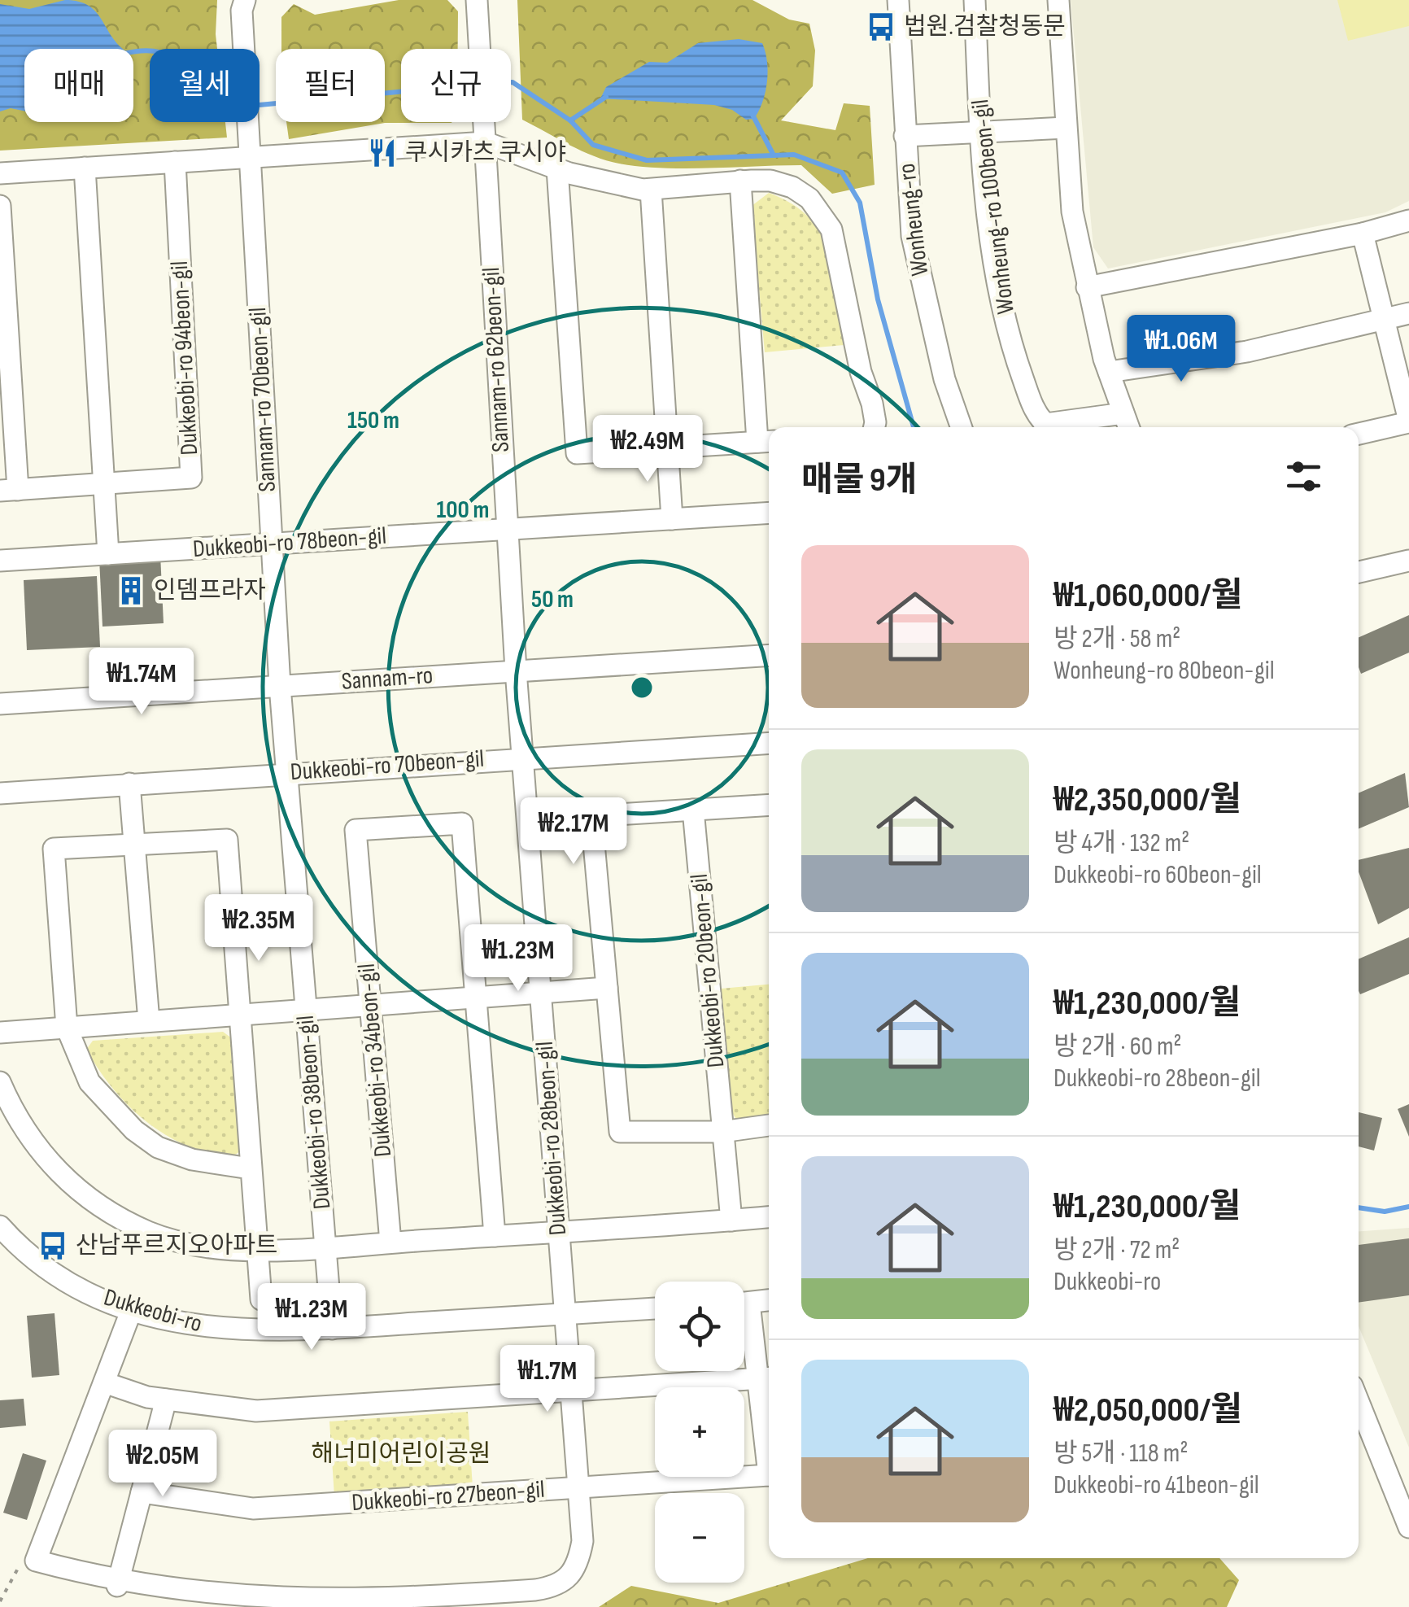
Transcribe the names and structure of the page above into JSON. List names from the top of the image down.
{
  "streets": {
    "street": [
      "Wonheung-ro 100beon-gil",
      "Wonheung-ro",
      "Dukkeobi-ro 94beon-gil",
      "Sannam-ro 62beon-gil",
      "Sannam-ro 70beon-gil",
      "Dukkeobi-ro 78beon-gil",
      "Sannam-ro",
      "Dukkeobi-ro 70beon-gil",
      "Dukkeobi-ro 20beon-gil",
      "Dukkeobi-ro 34beon-gil",
      "Dukkeobi-ro 38beon-gil",
      "Dukkeobi-ro 28beon-gil",
      "Dukkeobi-ro",
      "Dukkeobi-ro 27beon-gil"
    ]
  },
  "crossings": [
    ["Sannam-ro 62beon-gil", "Dukkeobi-ro 78beon-gil"],
    ["Sannam-ro 62beon-gil", "Sannam-ro"],
    ["Sannam-ro 62beon-gil", "Dukkeobi-ro 28beon-gil"],
    ["Sannam-ro 70beon-gil", "Dukkeobi-ro 78beon-gil"],
    ["Sannam-ro 70beon-gil", "Sannam-ro"],
    ["Sannam-ro 70beon-gil", "Dukkeobi-ro 38beon-gil"],
    ["Sannam-ro", "Dukkeobi-ro 38beon-gil"],
    ["Sannam-ro", "Dukkeobi-ro 28beon-gil"],
    ["Dukkeobi-ro 70beon-gil", "Dukkeobi-ro 38beon-gil"],
    ["Dukkeobi-ro 70beon-gil", "Dukkeobi-ro 28beon-gil"],
    ["Dukkeobi-ro 38beon-gil", "Dukkeobi-ro"],
    ["Dukkeobi-ro 28beon-gil", "Dukkeobi-ro"],
    ["Dukkeobi-ro 28beon-gil", "Dukkeobi-ro 27beon-gil"],
    ["Dukkeobi-ro", "Dukkeobi-ro 27beon-gil"]
  ],
  "parks": ["해너미어린이공원"],
  "places": {
    "bus stop": ["법원.검찰청동문", "산남푸르지오아파트"],
    "restaurant": ["쿠시카츠 쿠시야"],
    "building": ["인뎀프라자"]
  },
  "page": {
    "chip": [
      "매매",
      "월세",
      "필터",
      "신규"
    ],
    "price": [
      "₩1.06M",
      "₩2.49M",
      "₩1.74M",
      "₩2.17M",
      "₩2.35M",
      "₩1.23M",
      "₩1.23M",
      "₩1.7M",
      "₩2.05M"
    ],
    "heading": "매물 9개",
    "list": [
      {
        "name": "₩1,060,000/월",
        "note": "방 2개 · 58 m² · Wonheung-ro 80beon-gil"
      },
      {
        "name": "₩2,350,000/월",
        "note": "방 4개 · 132 m² · Dukkeobi-ro 60beon-gil"
      },
      {
        "name": "₩1,230,000/월",
        "note": "방 2개 · 60 m² · Dukkeobi-ro 28beon-gil"
      },
      {
        "name": "₩1,230,000/월",
        "note": "방 2개 · 72 m² · Dukkeobi-ro"
      },
      {
        "name": "₩2,050,000/월",
        "note": "방 5개 · 118 m² · Dukkeobi-ro 41beon-gil"
      }
    ],
    "map_buttons": ["+", "−"]
  },
  "rings": ["150 m", "100 m", "50 m"]
}
